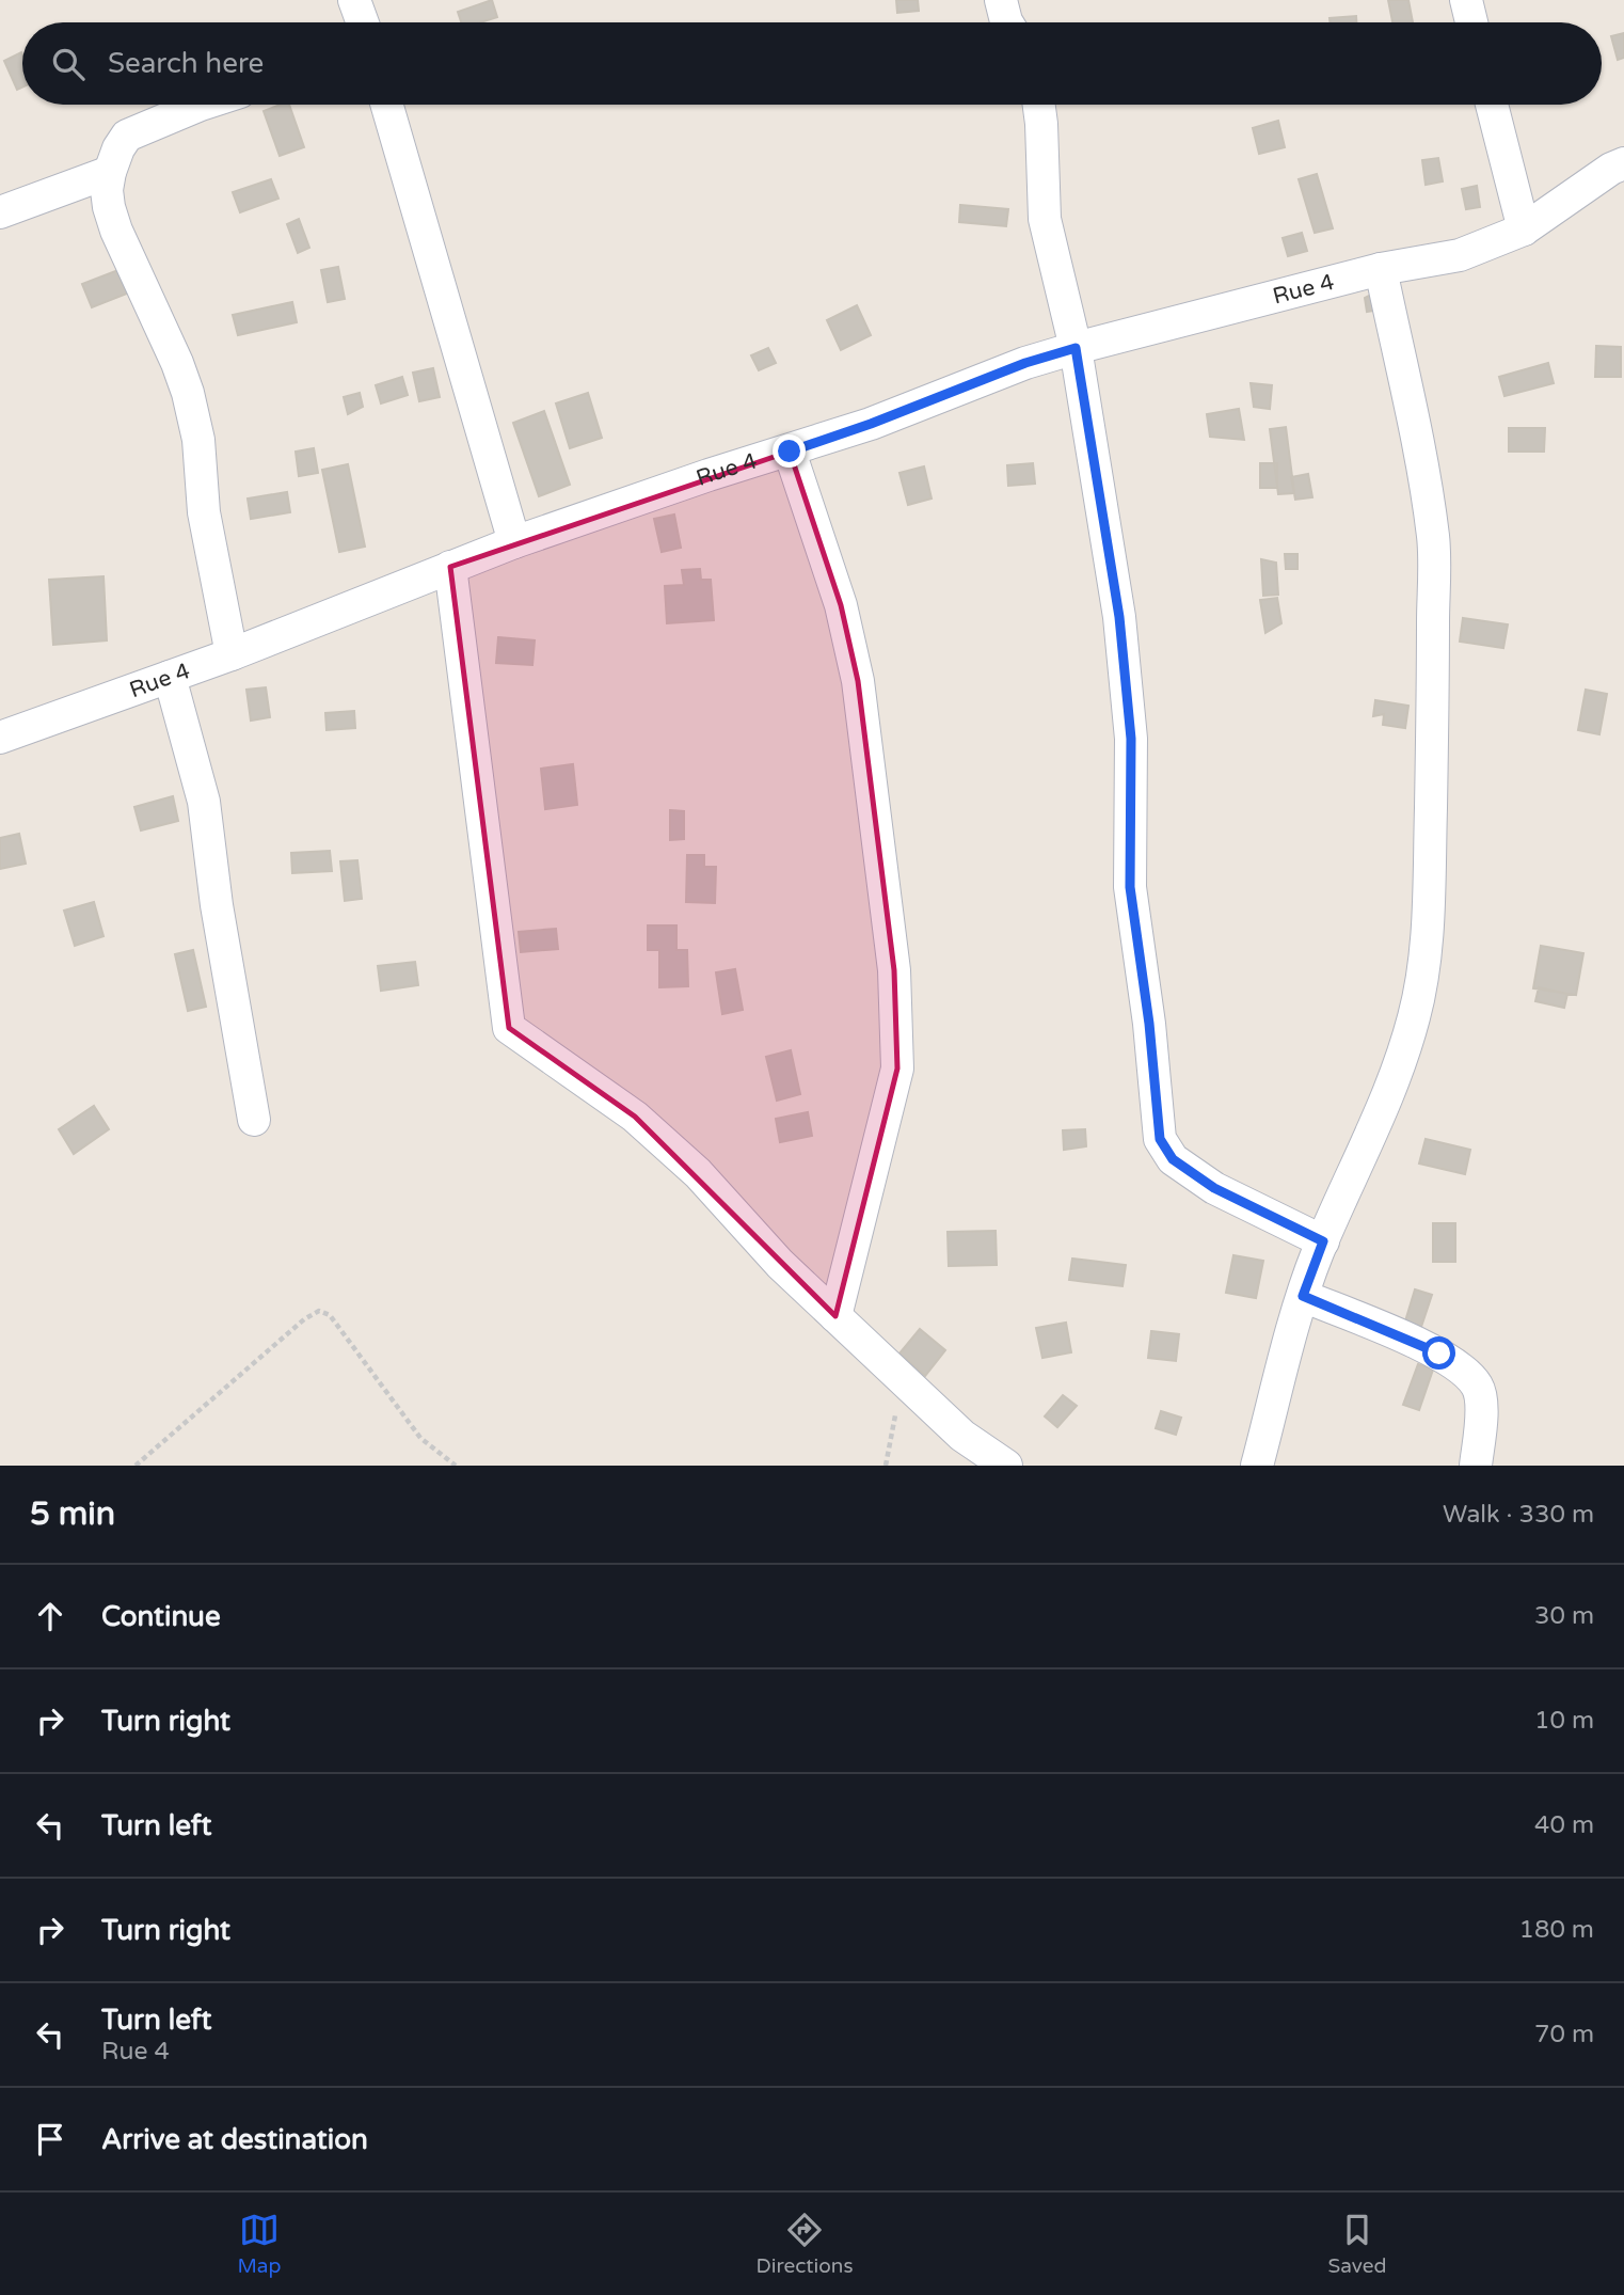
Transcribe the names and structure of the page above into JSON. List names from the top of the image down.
{
  "streets": {
    "street": ["Rue 4"]
  },
  "page": {
    "search": "Search here",
    "heading": ["5 min", "Walk · 330 m"],
    "list": [
      ["Continue", "30 m"],
      ["Turn right", "10 m"],
      ["Turn left", "40 m"],
      ["Turn right", "180 m"],
      ["Turn left", "Rue 4", "70 m"],
      "Arrive at destination"
    ],
    "nav": ["Map", "Directions", "Saved"]
  }
}
